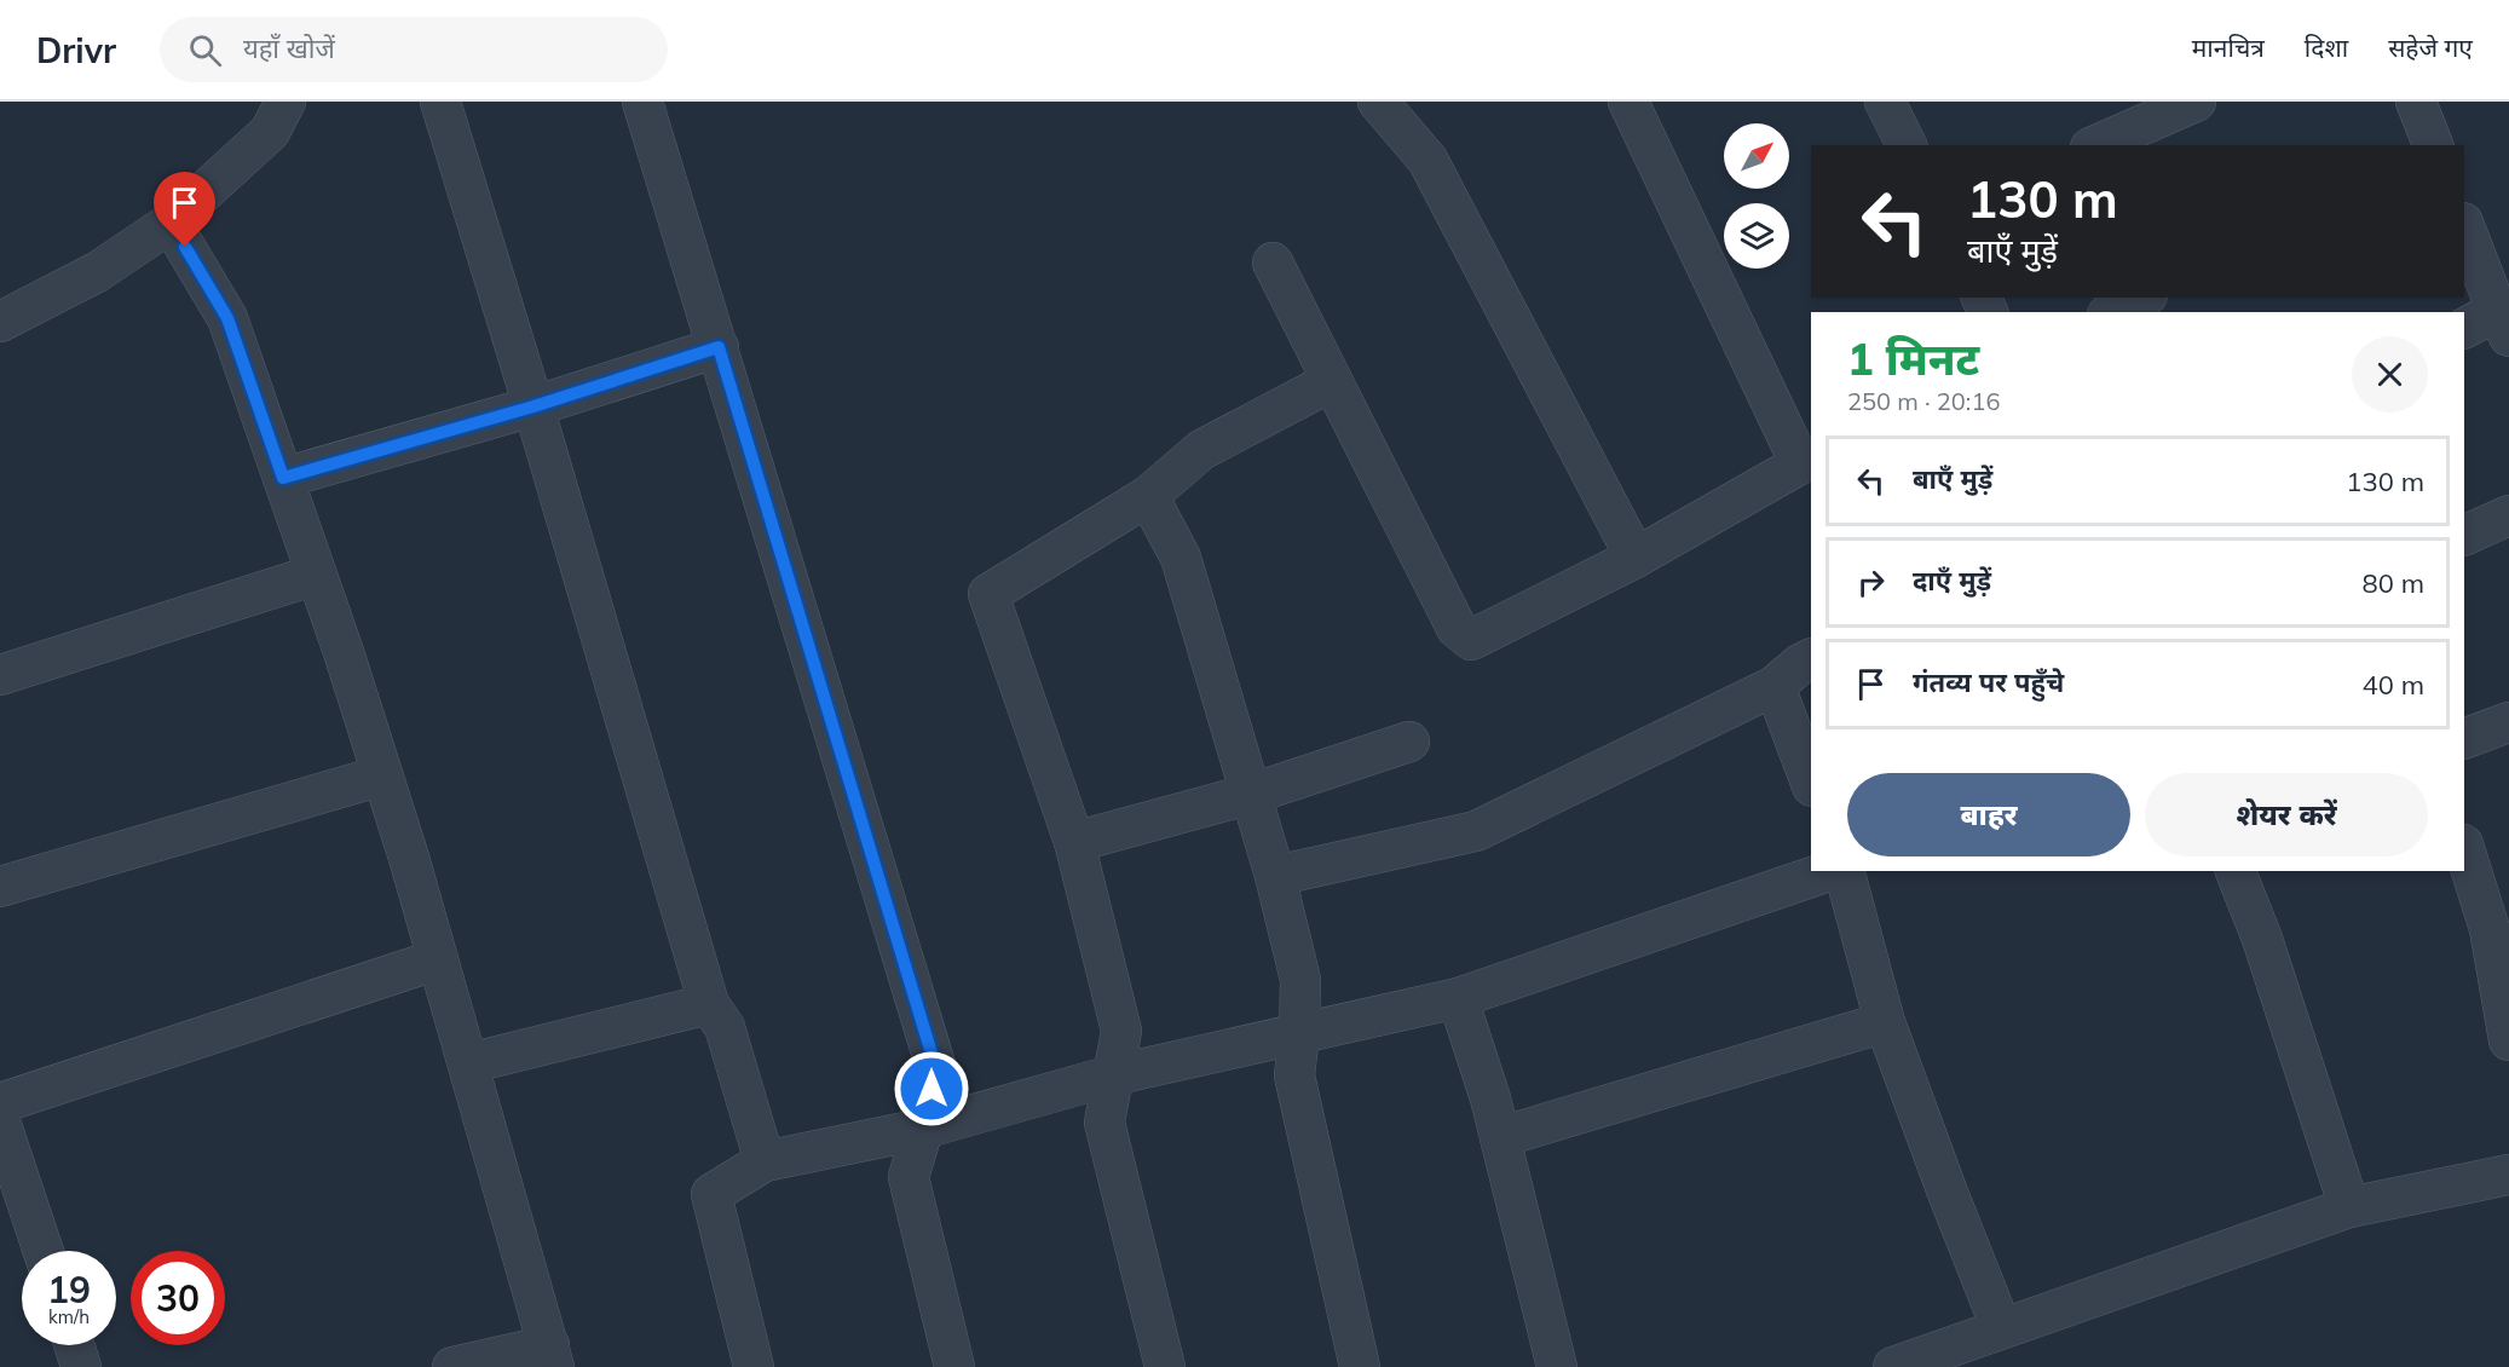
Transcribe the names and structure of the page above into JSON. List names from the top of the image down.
{
  "north": "top right",
  "page": {
    "header": "Drivr",
    "search": "यहाँ खोजें",
    "nav": ["मानचित्र", "दिशा", "सहेजे गए"],
    "turn": ["130 m", "बाएँ मुड़ें"],
    "heading": ["1 मिनट", "250 m · 20:16"],
    "list": [
      {
        "name": "बाएँ मुड़ें",
        "value": "130 m"
      },
      {
        "name": "दाएँ मुड़ें",
        "value": "80 m"
      },
      {
        "name": "गंतव्य पर पहुँचे",
        "value": "40 m"
      }
    ],
    "buttons": ["बाहर", "शेयर करें"],
    "speed": "19 km/h",
    "limit": "30"
  }
}
